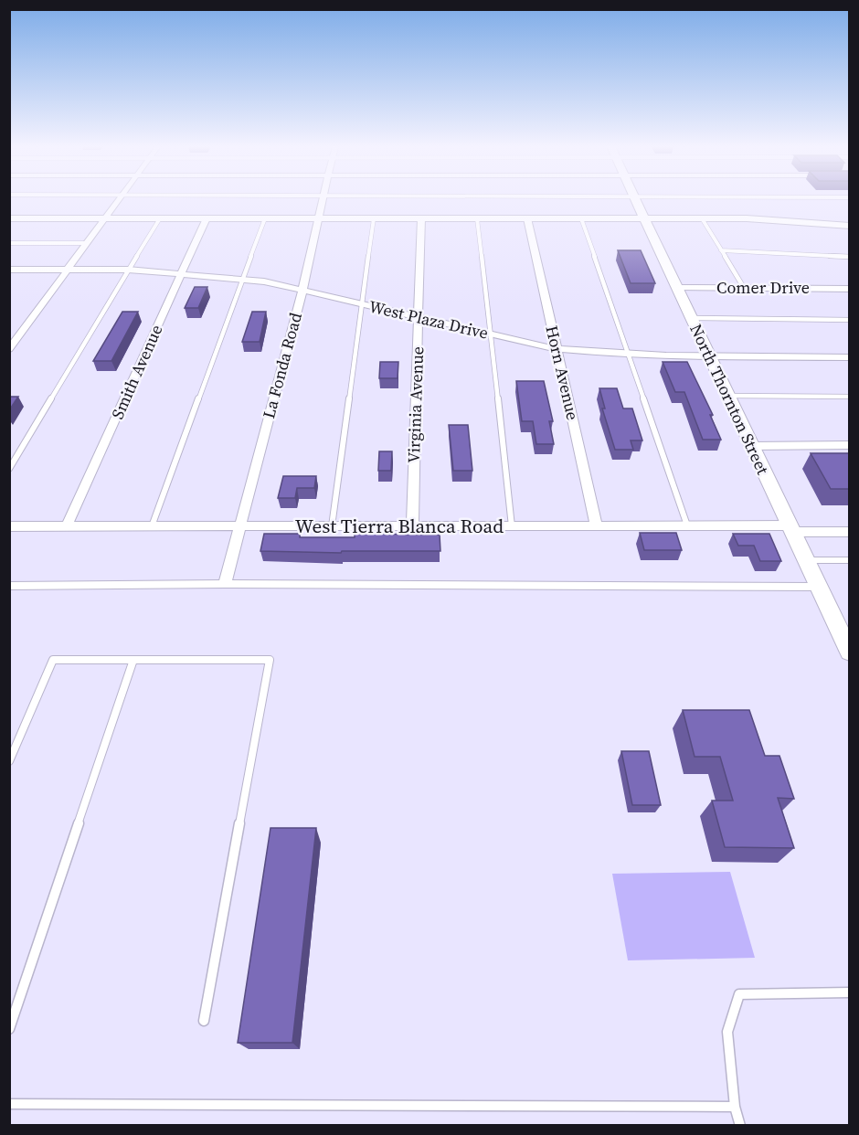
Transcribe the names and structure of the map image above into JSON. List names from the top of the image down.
{
  "streets": {
    "street": [
      "Comer Drive",
      "West Plaza Drive",
      "La Fonda Road",
      "Smith Avenue",
      "Horn Avenue",
      "North Thornton Street",
      "Virginia Avenue",
      "West Tierra Blanca Road"
    ]
  },
  "crossings": [
    ["Comer Drive", "North Thornton Street"],
    ["West Plaza Drive", "La Fonda Road"],
    ["West Plaza Drive", "Smith Avenue"],
    ["West Plaza Drive", "Horn Avenue"],
    ["West Plaza Drive", "North Thornton Street"],
    ["West Plaza Drive", "Virginia Avenue"],
    ["La Fonda Road", "West Tierra Blanca Road"],
    ["Smith Avenue", "West Tierra Blanca Road"],
    ["Horn Avenue", "West Tierra Blanca Road"],
    ["North Thornton Street", "West Tierra Blanca Road"],
    ["Virginia Avenue", "West Tierra Blanca Road"]
  ]
}
